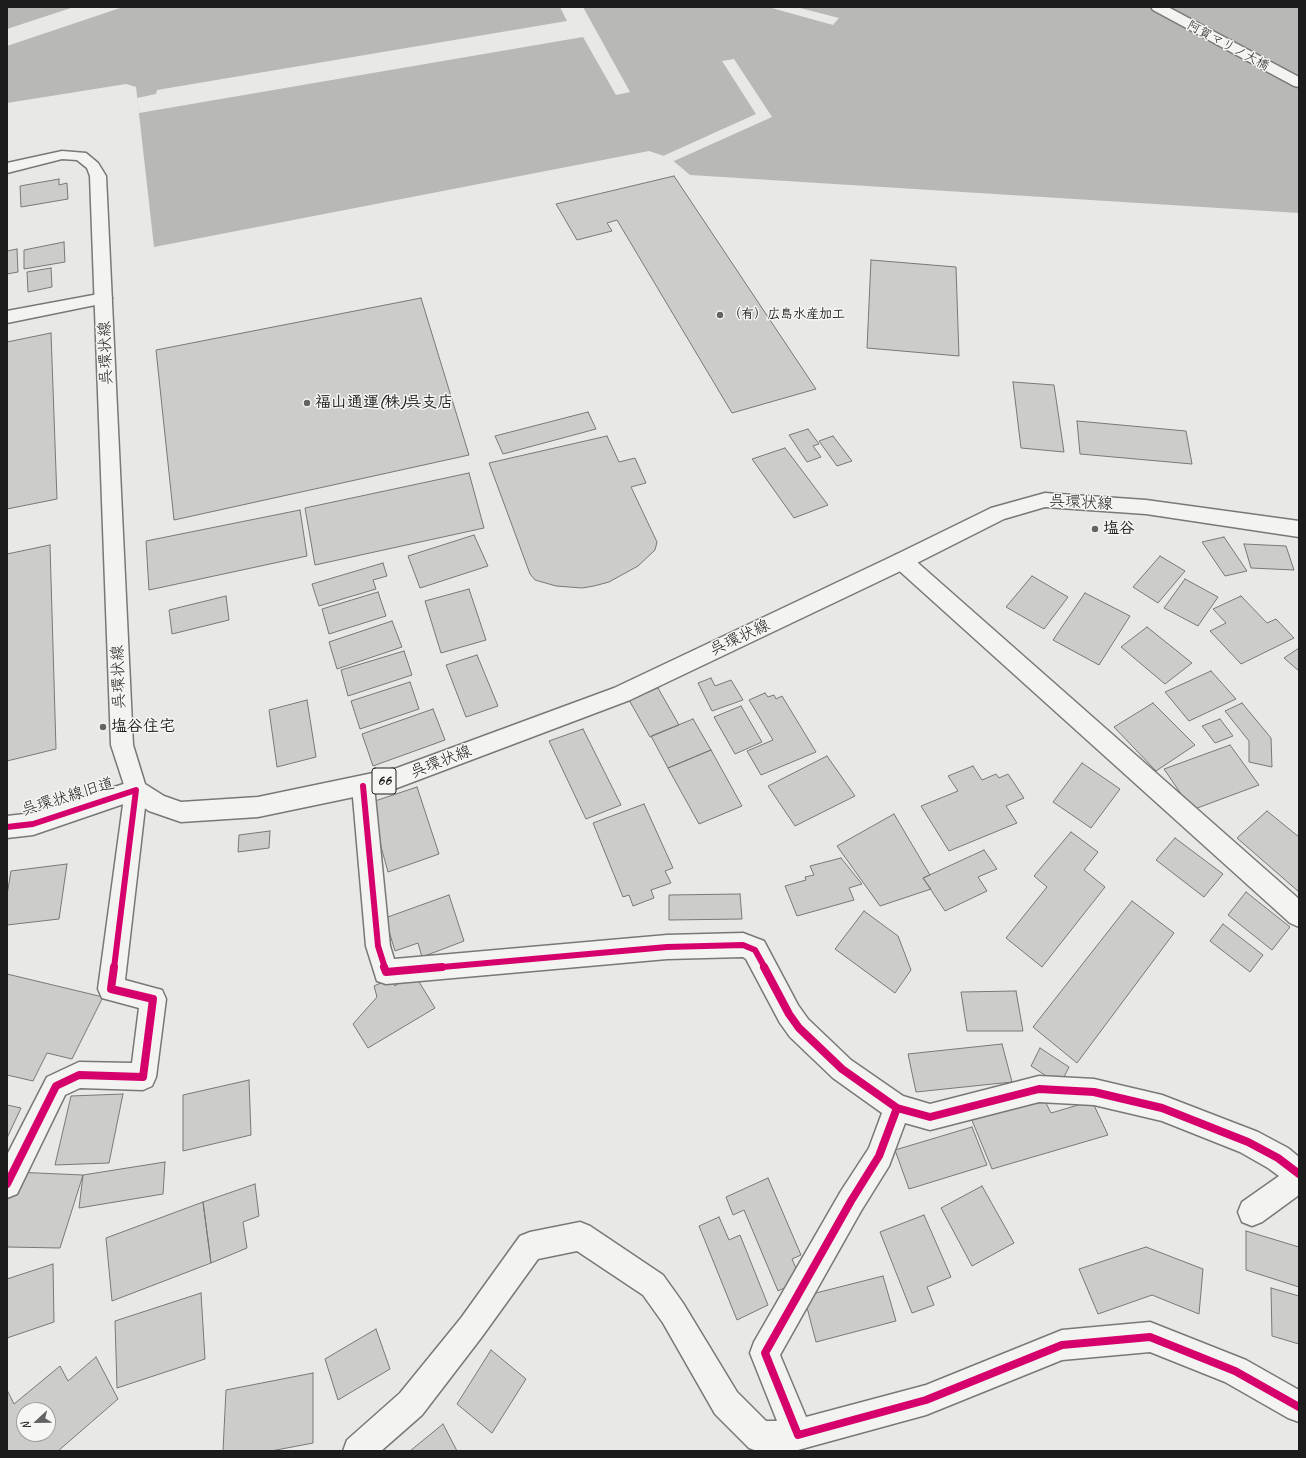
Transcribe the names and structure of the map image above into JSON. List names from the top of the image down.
{
  "streets": {
    "street": [
      "阿賀マリノ大橋",
      "呉環状線",
      "66",
      "呉環状線旧道"
    ]
  },
  "crossings": [
    ["呉環状線", "呉環状線旧道"]
  ],
  "places": [
    "（有）広島水産加工",
    "福山通運(株)呉支店",
    "塩谷",
    "塩谷住宅"
  ],
  "north": "left"
}
